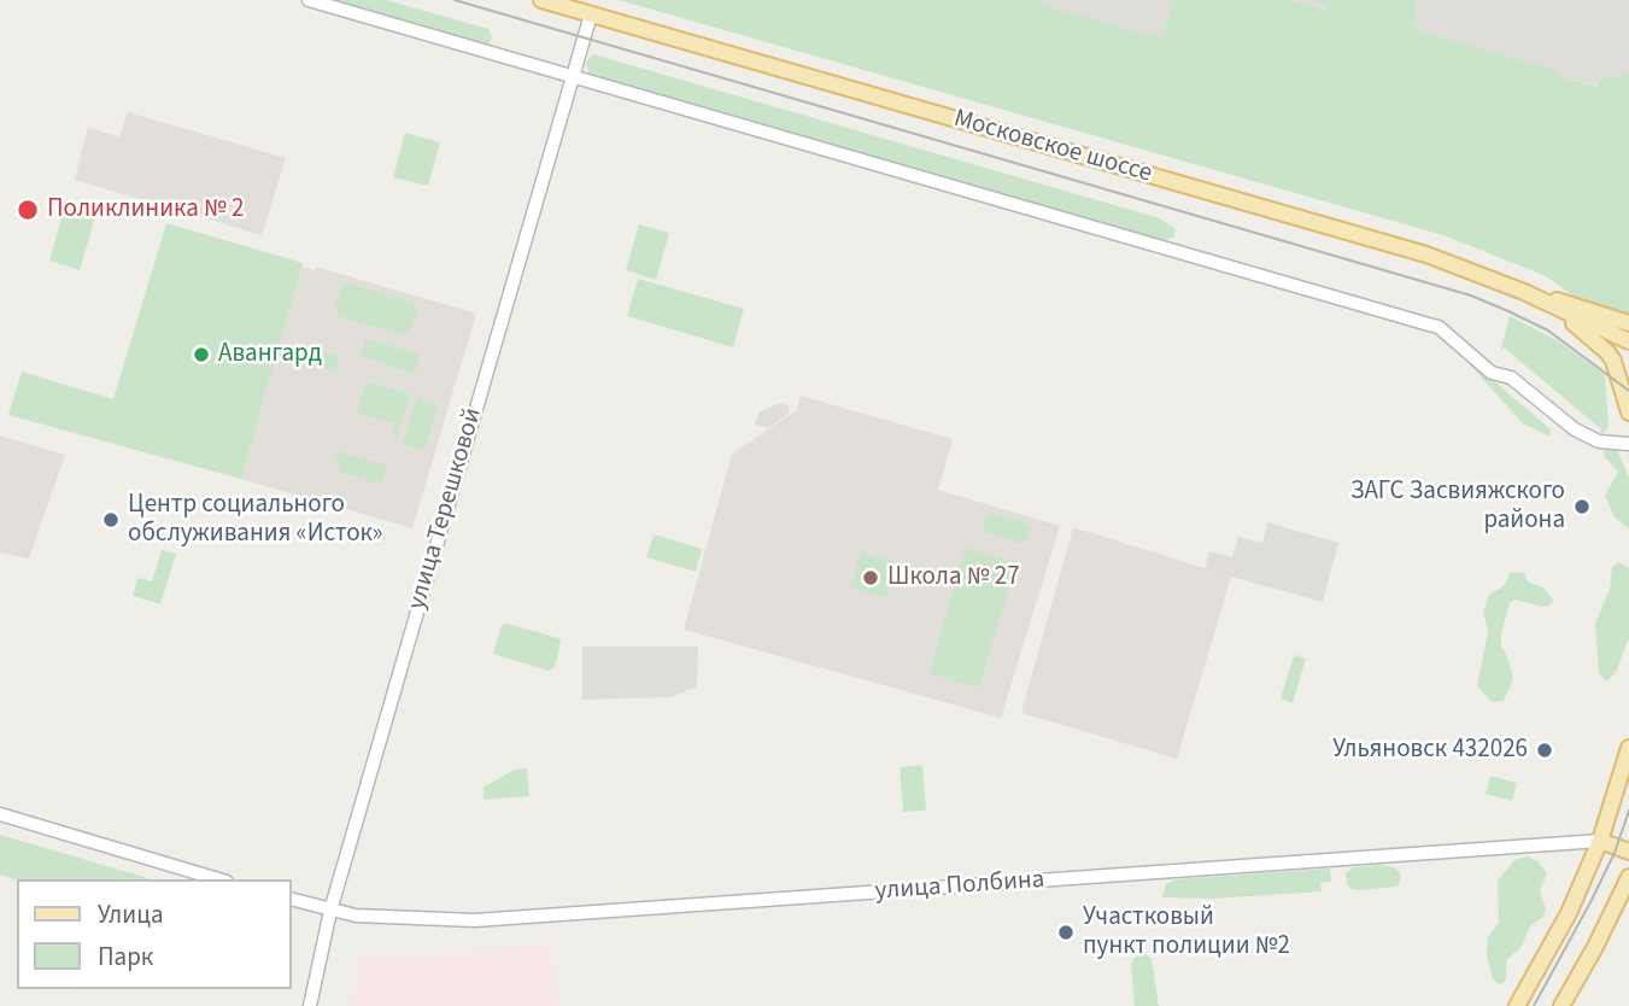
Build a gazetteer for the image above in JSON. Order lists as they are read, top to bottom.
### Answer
{
  "streets": {
    "main road": ["Московское шоссе", "улица Полбина"],
    "street": ["улица Терешковой"]
  },
  "crossings": [
    ["Московское шоссе", "улица Терешковой"],
    ["улица Терешковой", "улица Полбина"]
  ],
  "places": [
    "Поликлиника № 2",
    "Авангард",
    "ЗАГС Засвияжского района",
    "Центр социального обслуживания «Исток»",
    "Школа № 27",
    "Ульяновск 432026",
    "Участковый пункт полиции №2"
  ],
  "legend": ["Улица", "Парк"]
}
